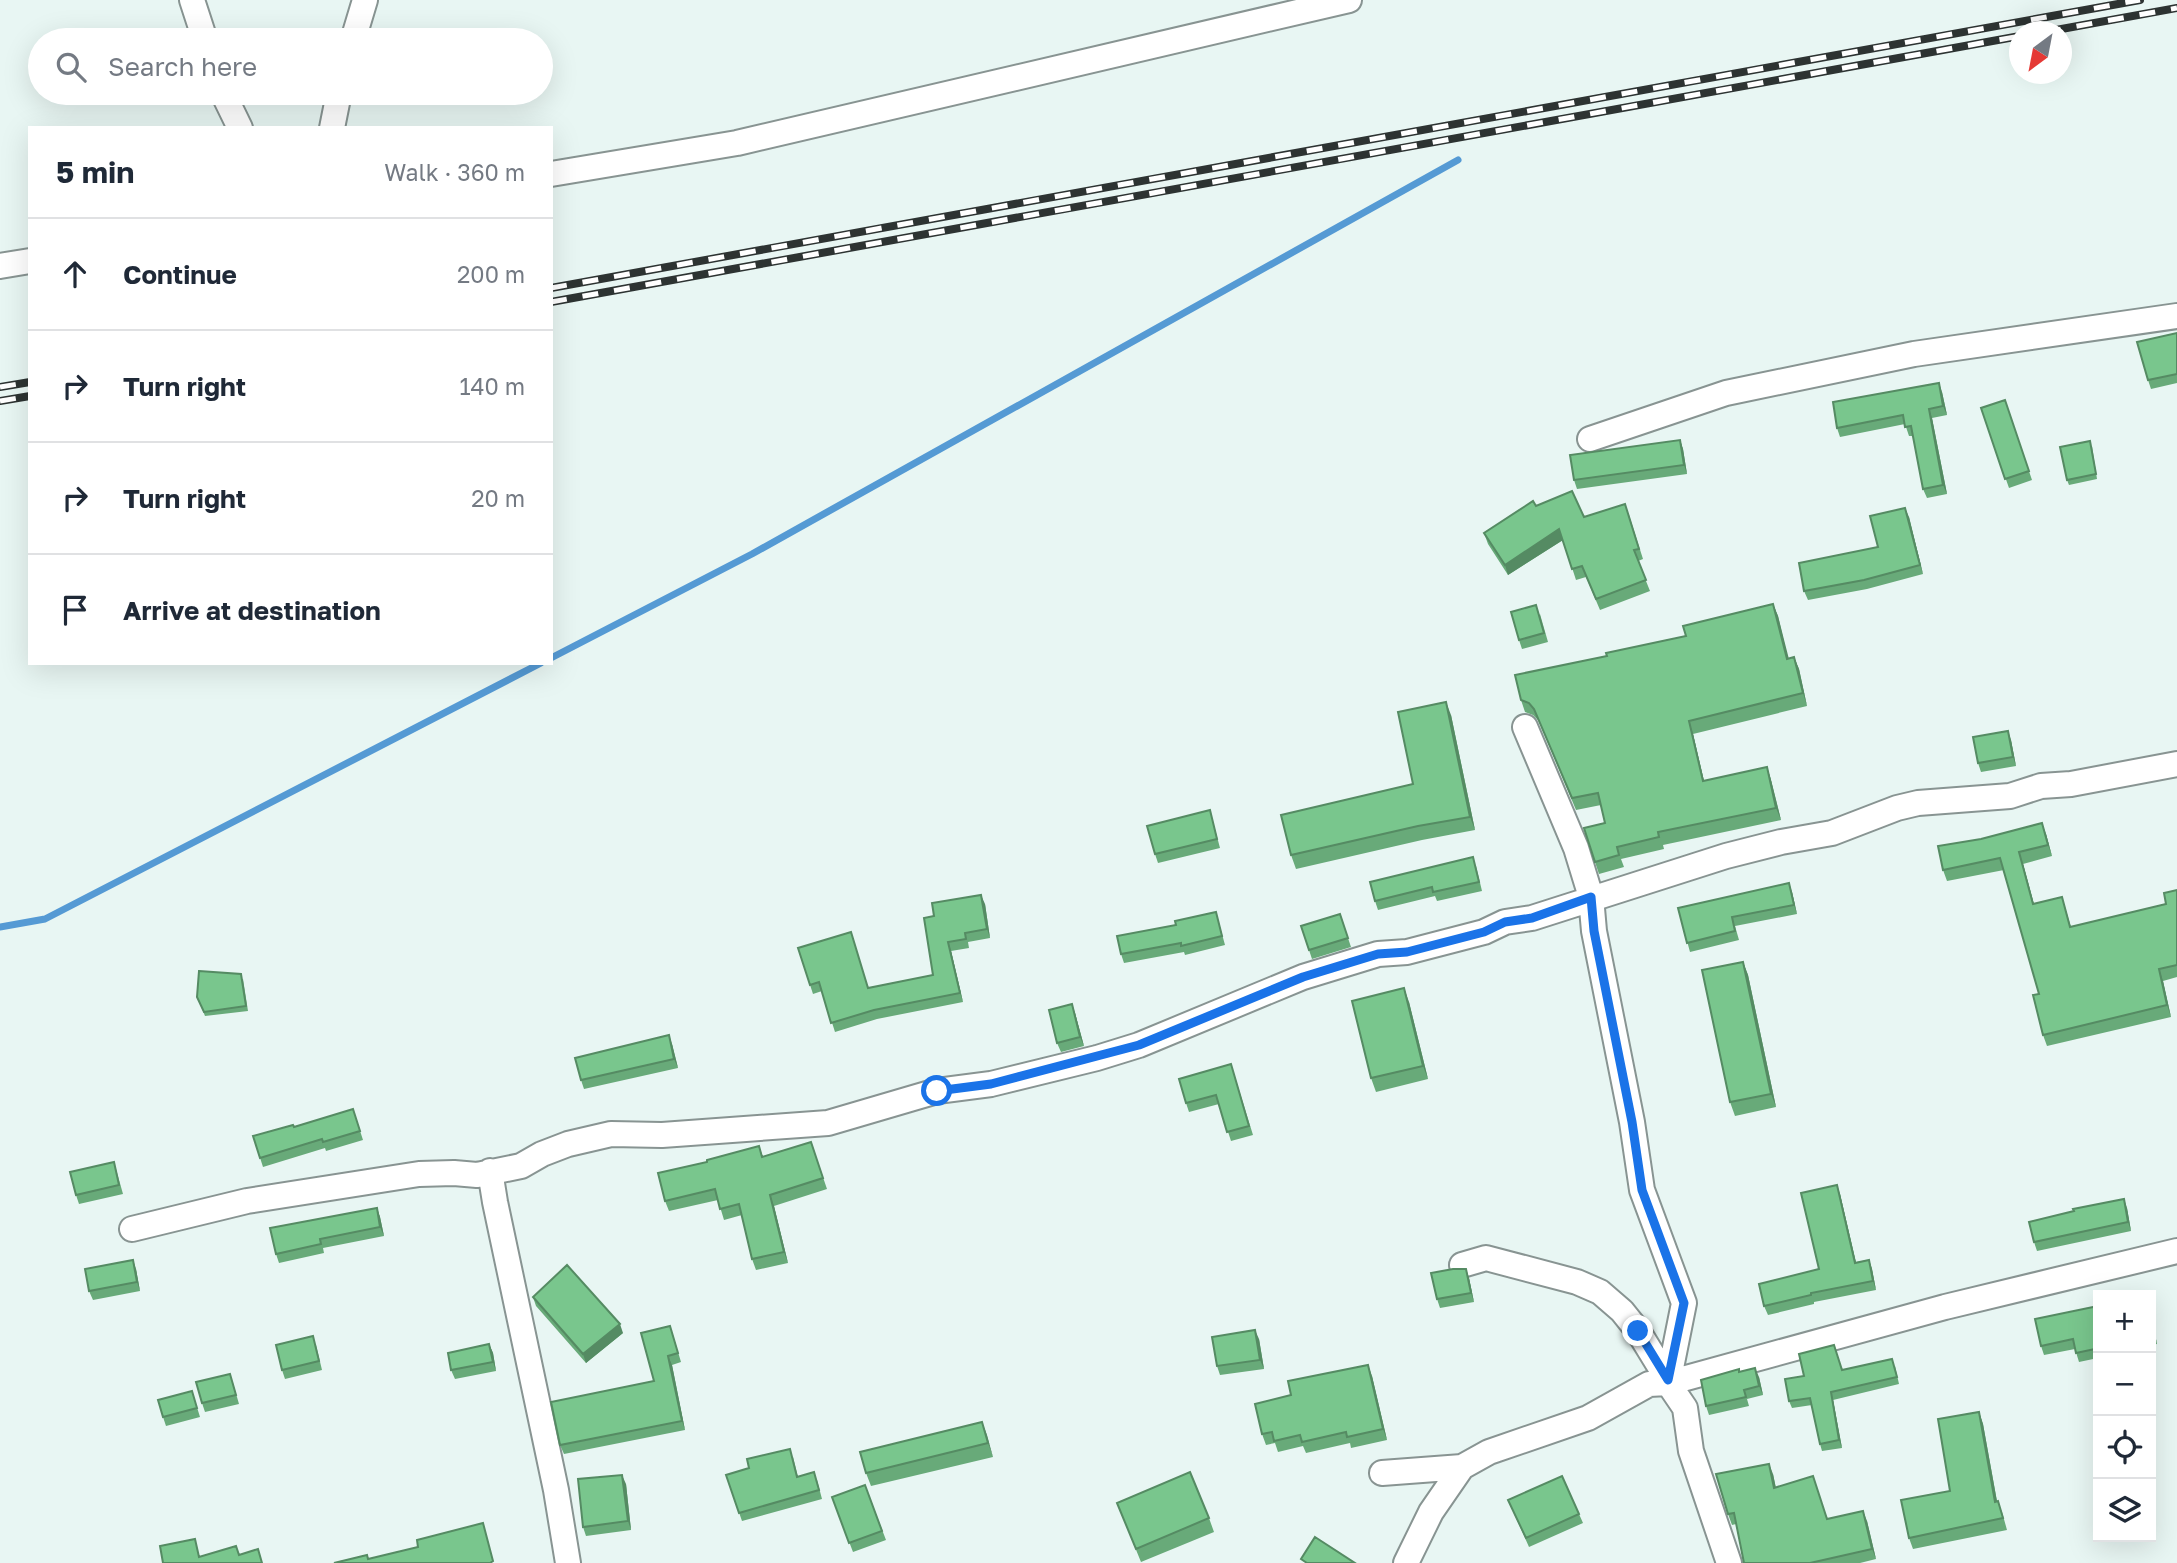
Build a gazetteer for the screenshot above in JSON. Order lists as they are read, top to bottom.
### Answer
{
  "north": "bottom left",
  "page": {
    "search": "Search here",
    "heading": ["5 min", "Walk · 360 m"],
    "list": [
      ["Continue", "200 m"],
      ["Turn right", "140 m"],
      ["Turn right", "20 m"],
      "Arrive at destination"
    ],
    "map_buttons": ["+", "−"]
  }
}
